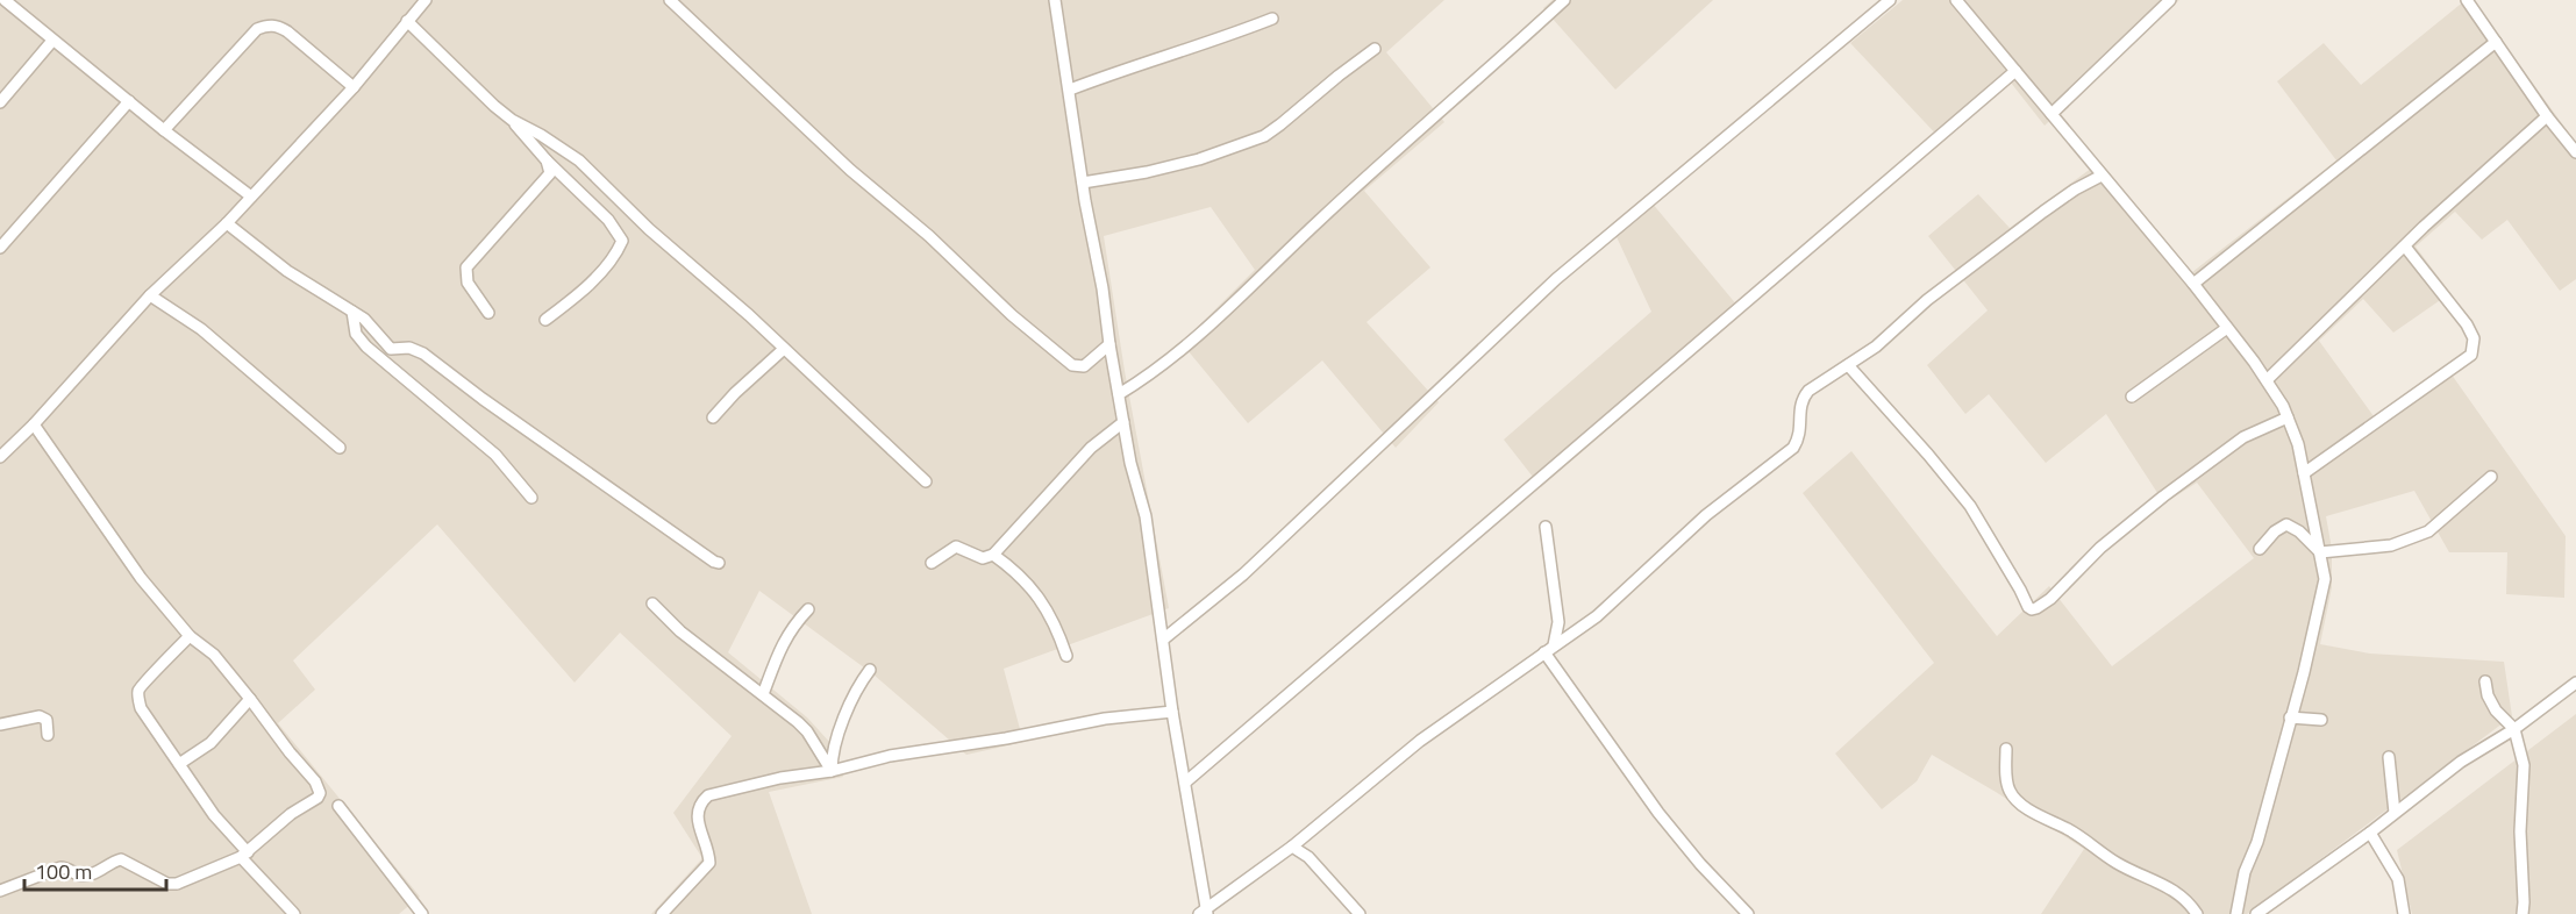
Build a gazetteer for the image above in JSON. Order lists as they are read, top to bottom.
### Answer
{
  "scale_bar": "100 m"
}
